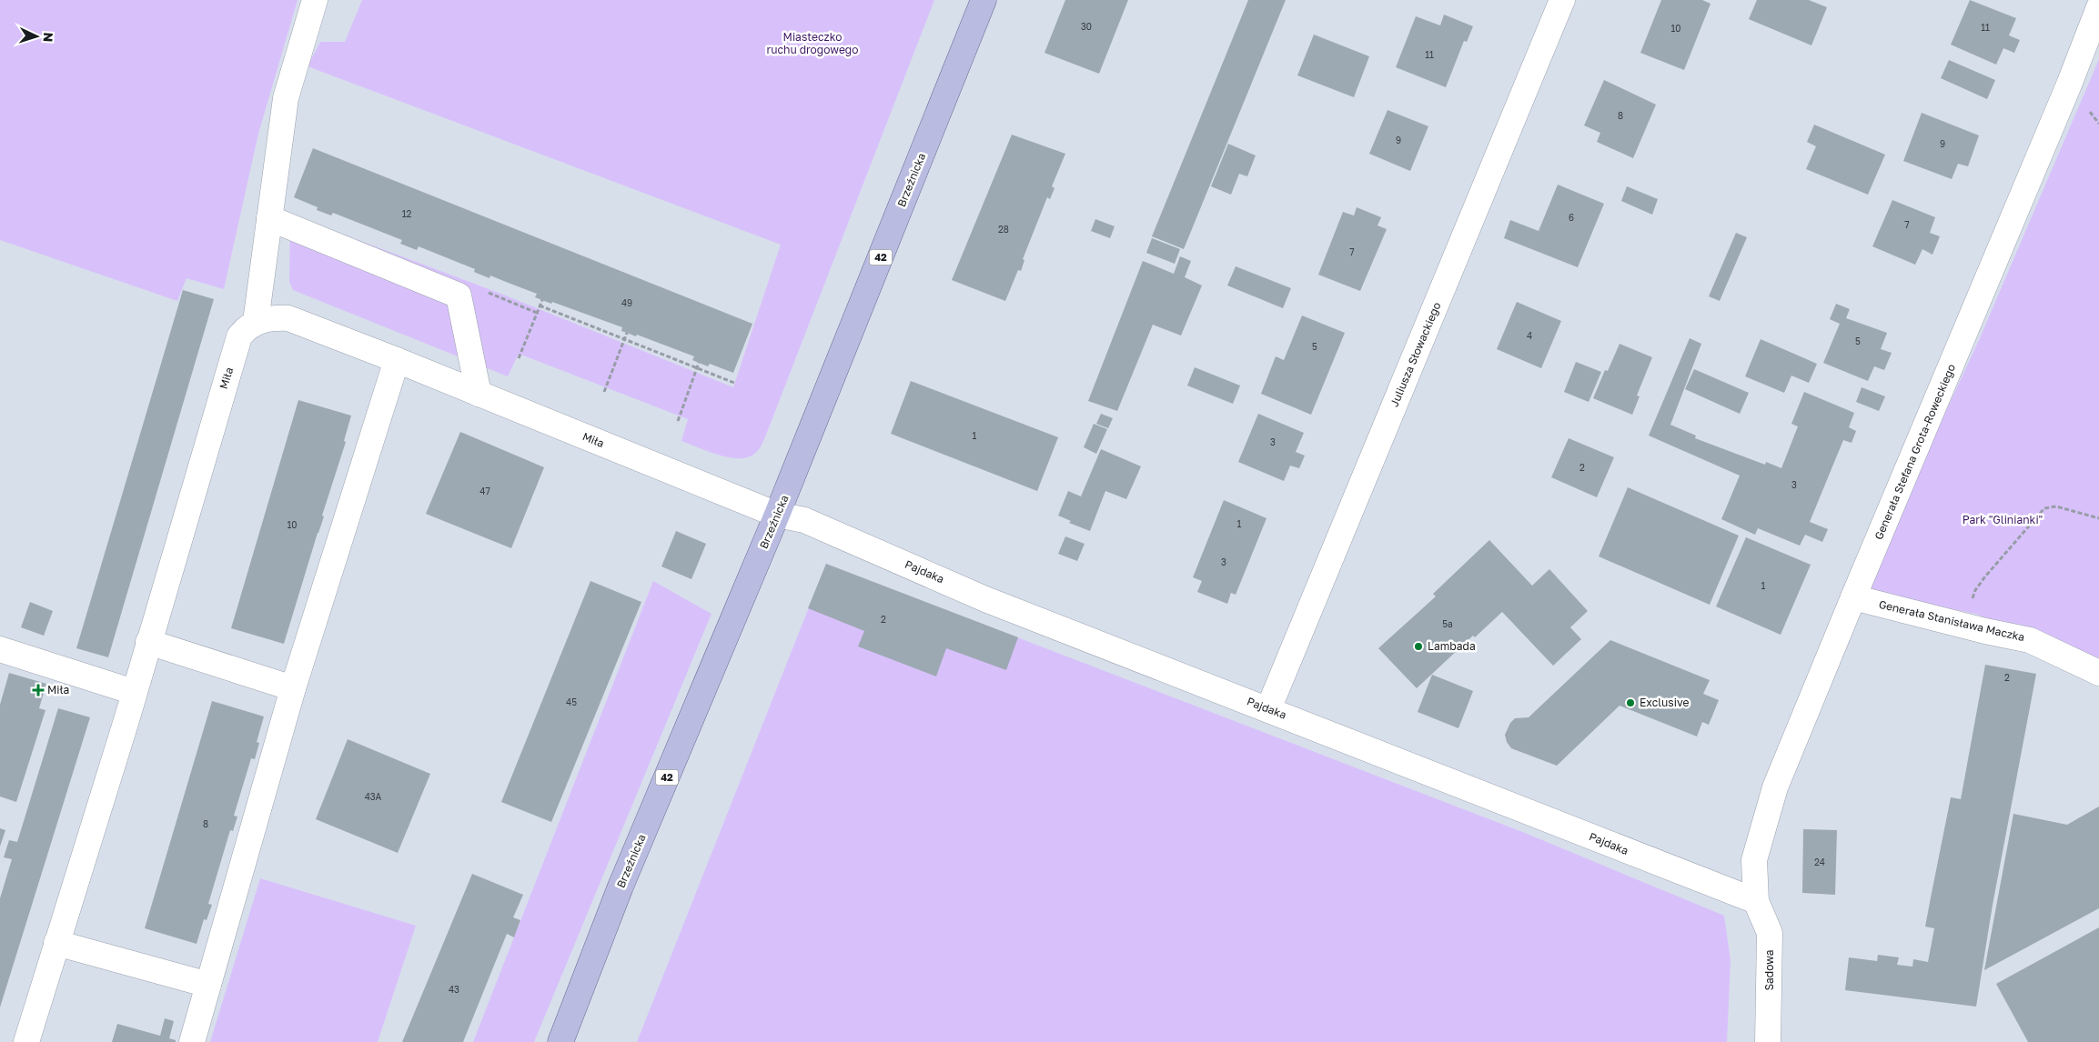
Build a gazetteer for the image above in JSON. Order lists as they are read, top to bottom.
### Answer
{
  "streets": {
    "main road": ["Brzeźnicka", "42"],
    "street": [
      "Juliusza Słowackiego",
      "Miła",
      "Generała Stefana Grota-Roweckiego",
      "Pajdaka",
      "Generała Stanisława Maczka",
      "Sadowa"
    ]
  },
  "crossings": [
    ["Brzeźnicka", "Miła"],
    ["Brzeźnicka", "Pajdaka"],
    ["Juliusza Słowackiego", "Pajdaka"],
    ["Miła", "Pajdaka"],
    ["Generała Stefana Grota-Roweckiego", "Pajdaka"],
    ["Generała Stefana Grota-Roweckiego", "Generała Stanisława Maczka"],
    ["Generała Stefana Grota-Roweckiego", "Sadowa"],
    ["Pajdaka", "Sadowa"]
  ],
  "parks": ["Miasteczko ruchu drogowego", "Park \"Glinianki\""],
  "places": {
    "other": ["Lambada", "Exclusive"],
    "health": ["Miła"]
  },
  "house_numbers": [
    "30",
    "11",
    "10",
    "11",
    "8",
    "9",
    "9",
    "12",
    "6",
    "7",
    "28",
    "7",
    "49",
    "4",
    "5",
    "5",
    "1",
    "3",
    "2",
    "3",
    "47",
    "1",
    "10",
    "3",
    "1",
    "2",
    "5a",
    "2",
    "45",
    "43A",
    "8",
    "24",
    "43"
  ],
  "north": "right"
}
